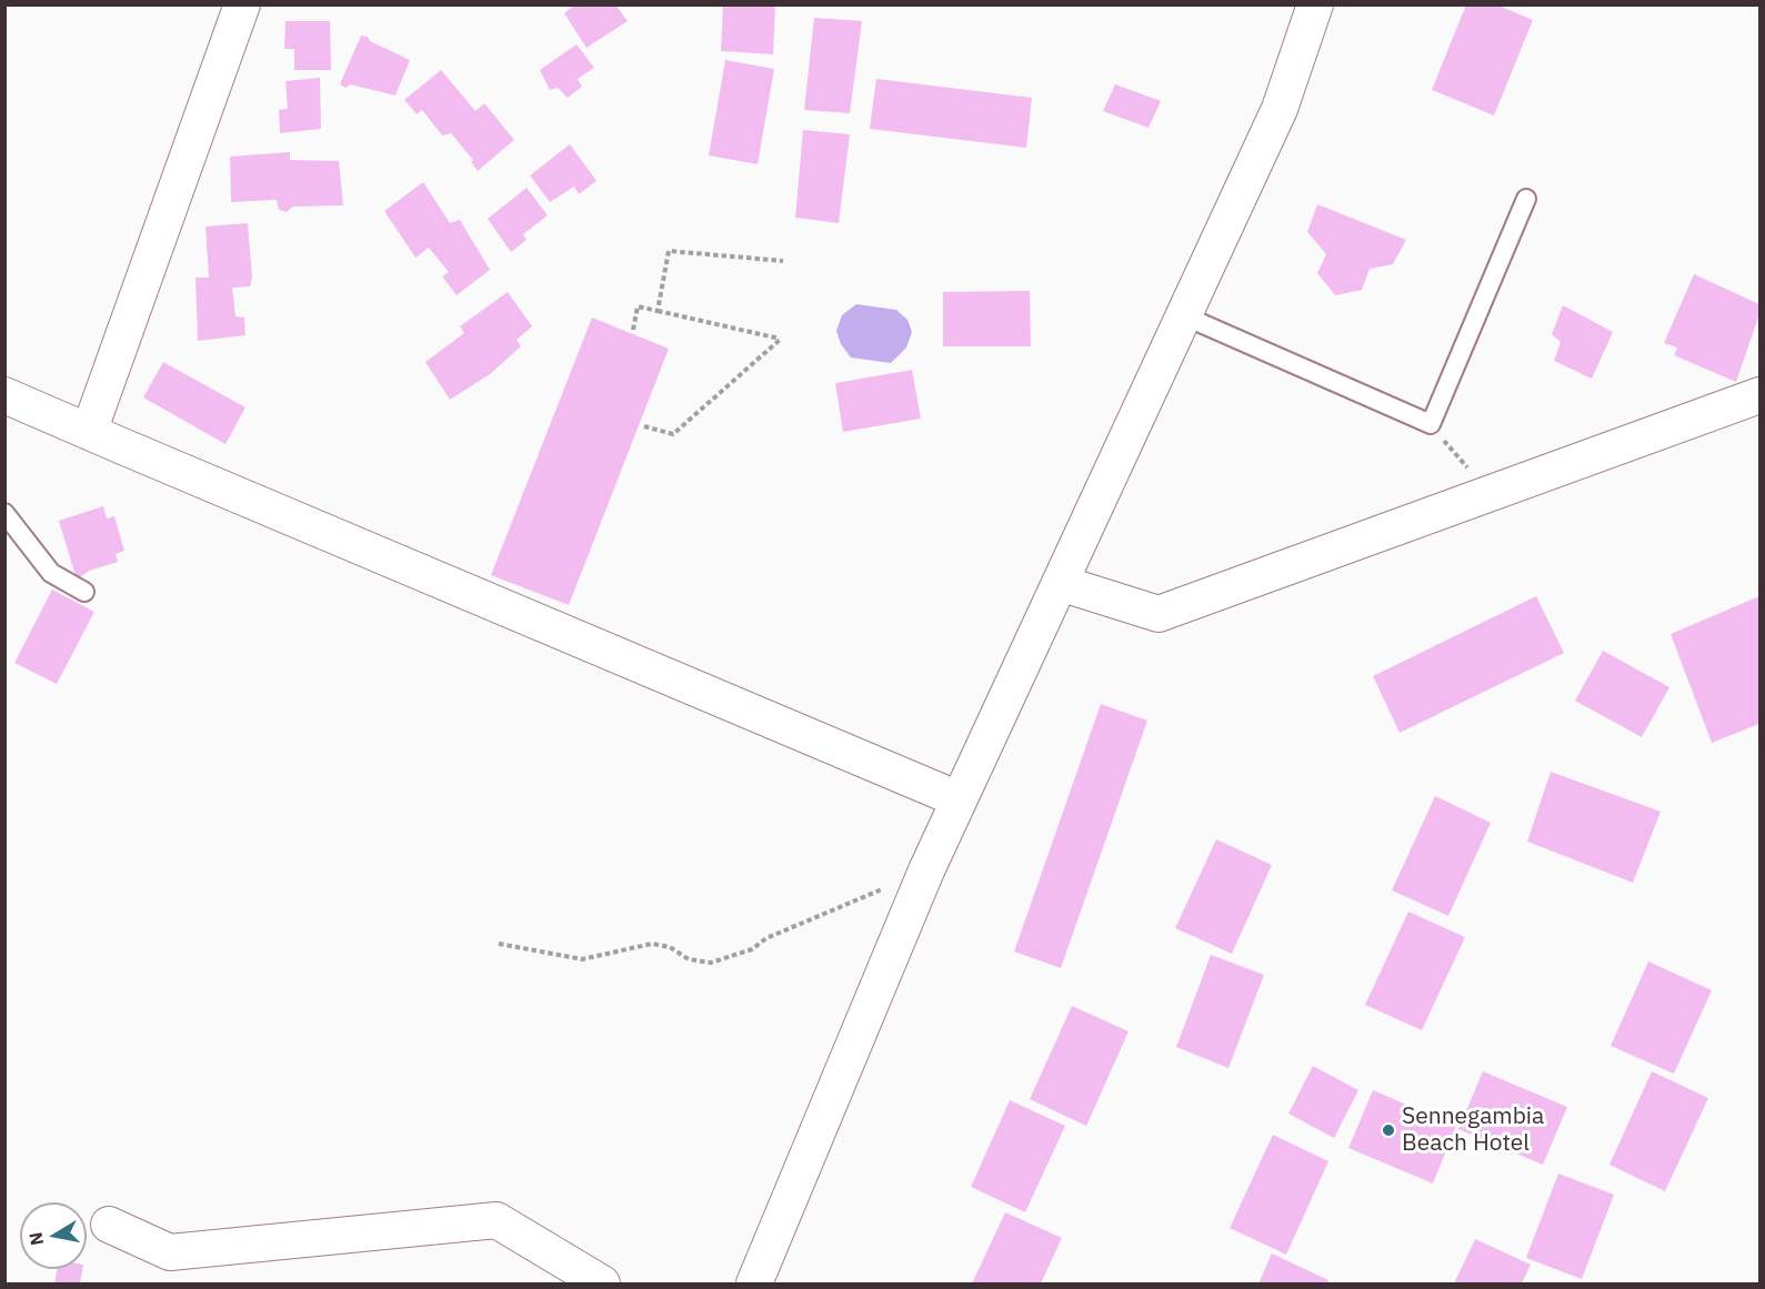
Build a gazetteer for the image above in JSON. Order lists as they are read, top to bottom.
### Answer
{
  "places": ["Sennegambia Beach Hotel"],
  "north": "left"
}
